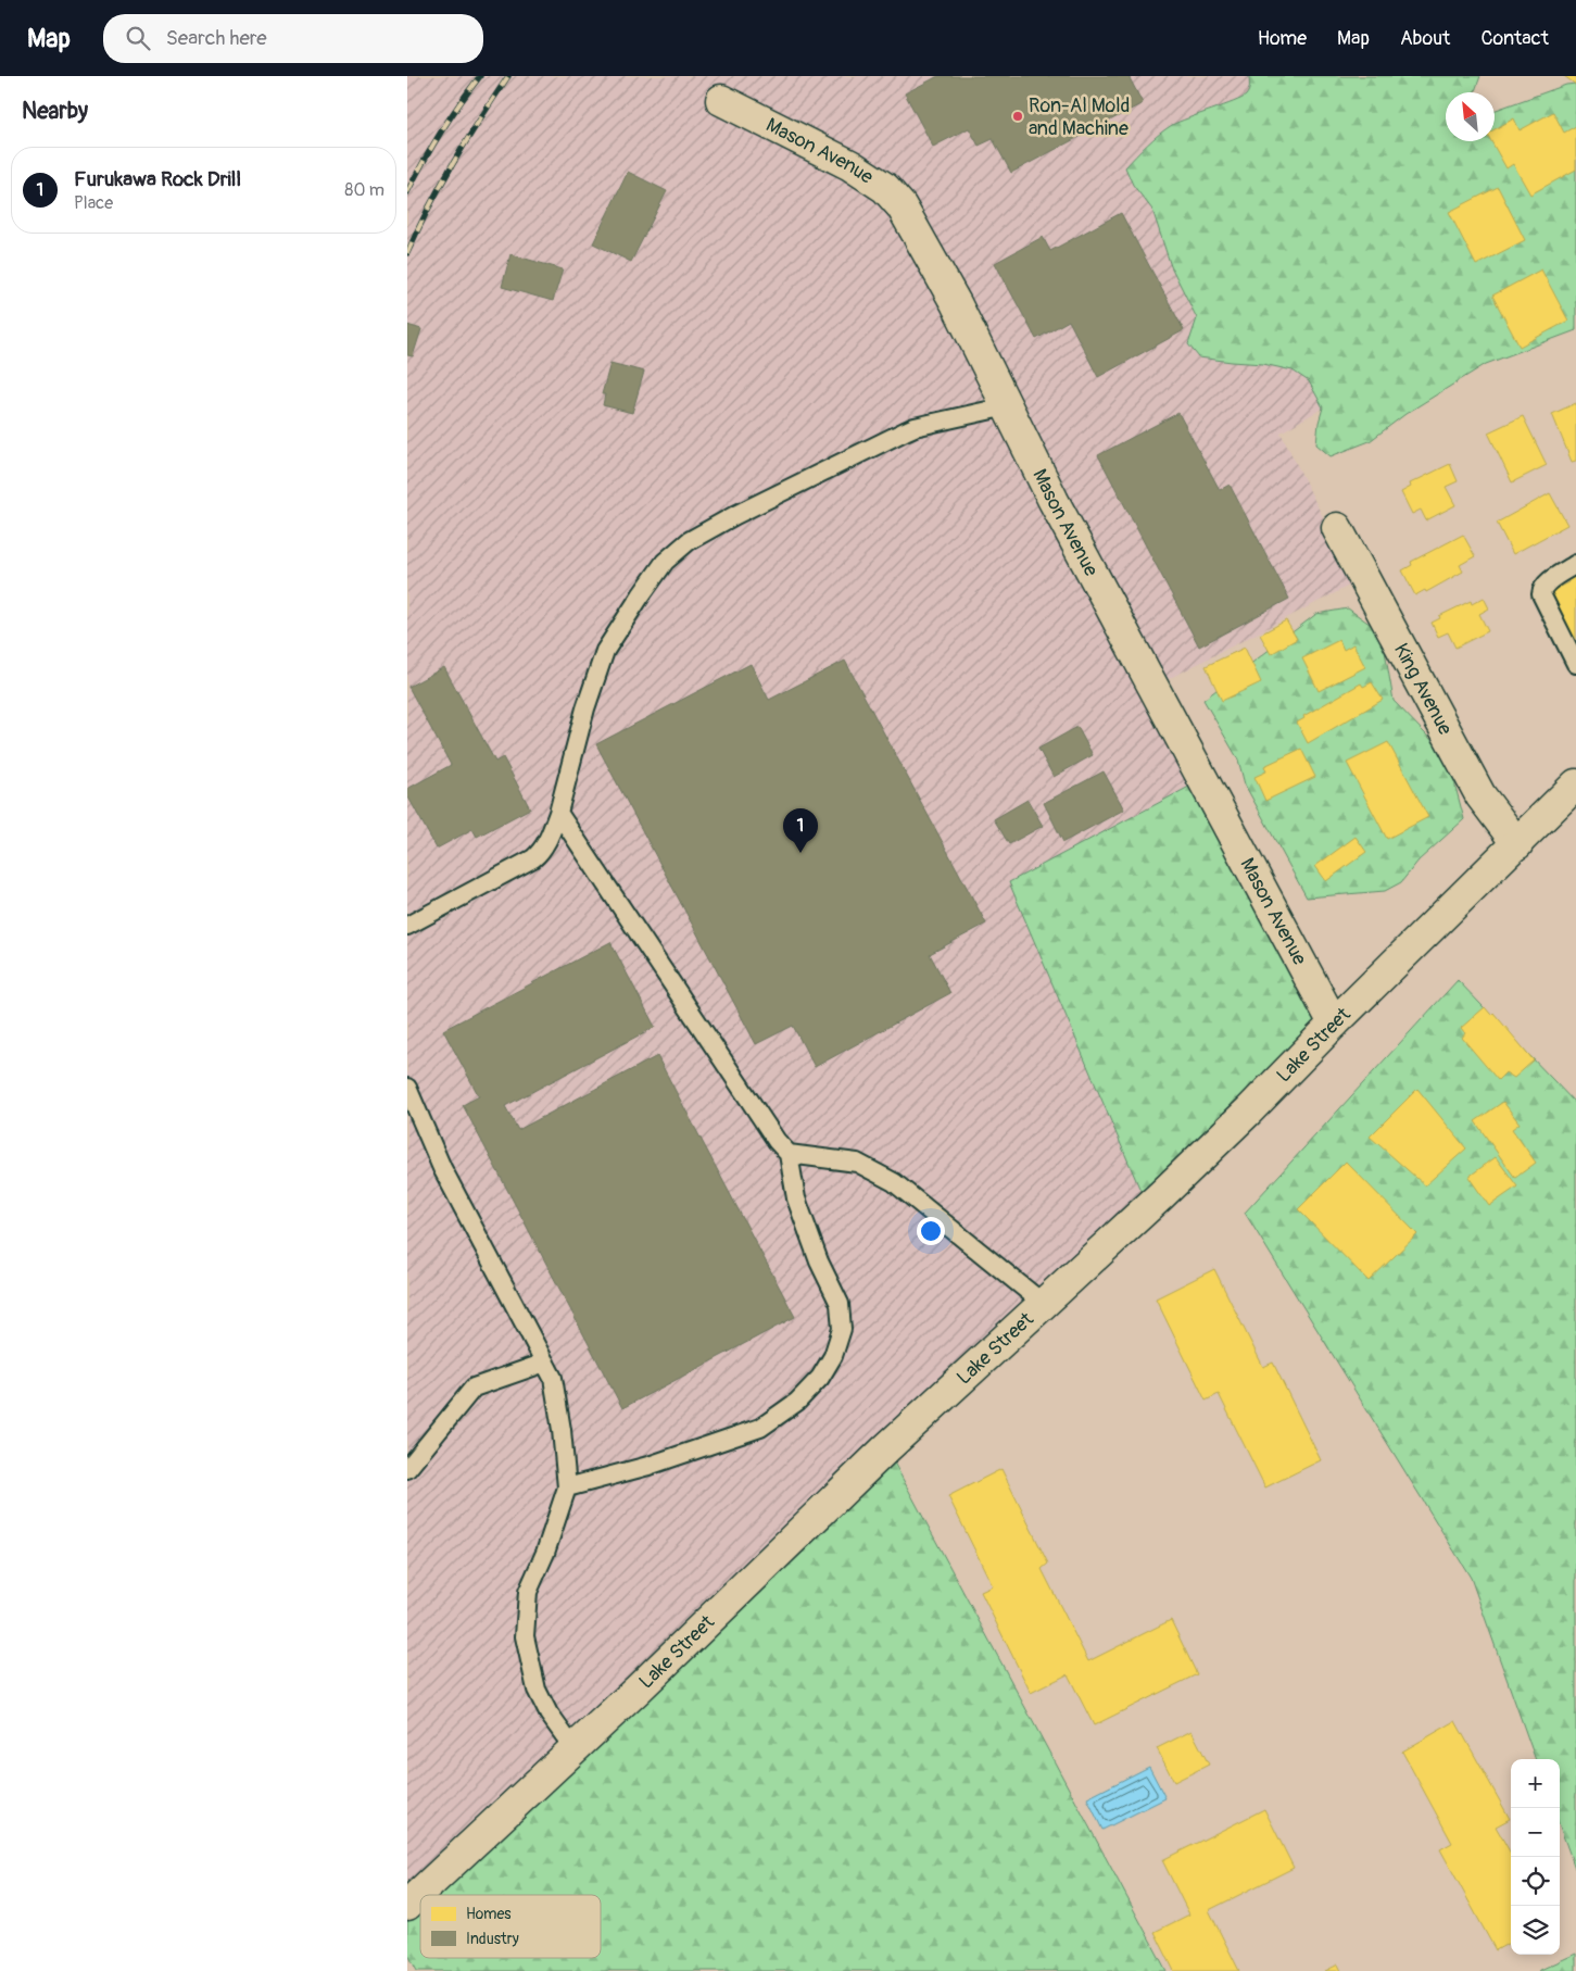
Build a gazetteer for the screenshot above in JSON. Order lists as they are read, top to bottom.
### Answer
{
  "streets": {
    "street": ["Mason Avenue", "King Avenue", "Lake Street"]
  },
  "crossings": [
    ["Mason Avenue", "Lake Street"],
    ["King Avenue", "Lake Street"]
  ],
  "places": ["Ron-Al Mold and Machine"],
  "legend": ["Homes", "Industry"],
  "north": "top left",
  "page": {
    "header": "Map",
    "search": "Search here",
    "nav": [
      "Home",
      "Map",
      "About",
      "Contact"
    ],
    "heading": "Nearby",
    "list": [
      {
        "mark": "1",
        "name": "Furukawa Rock Drill",
        "note": "Place",
        "value": "80 m"
      }
    ],
    "pins": "1",
    "map_buttons": ["+", "−"]
  }
}
